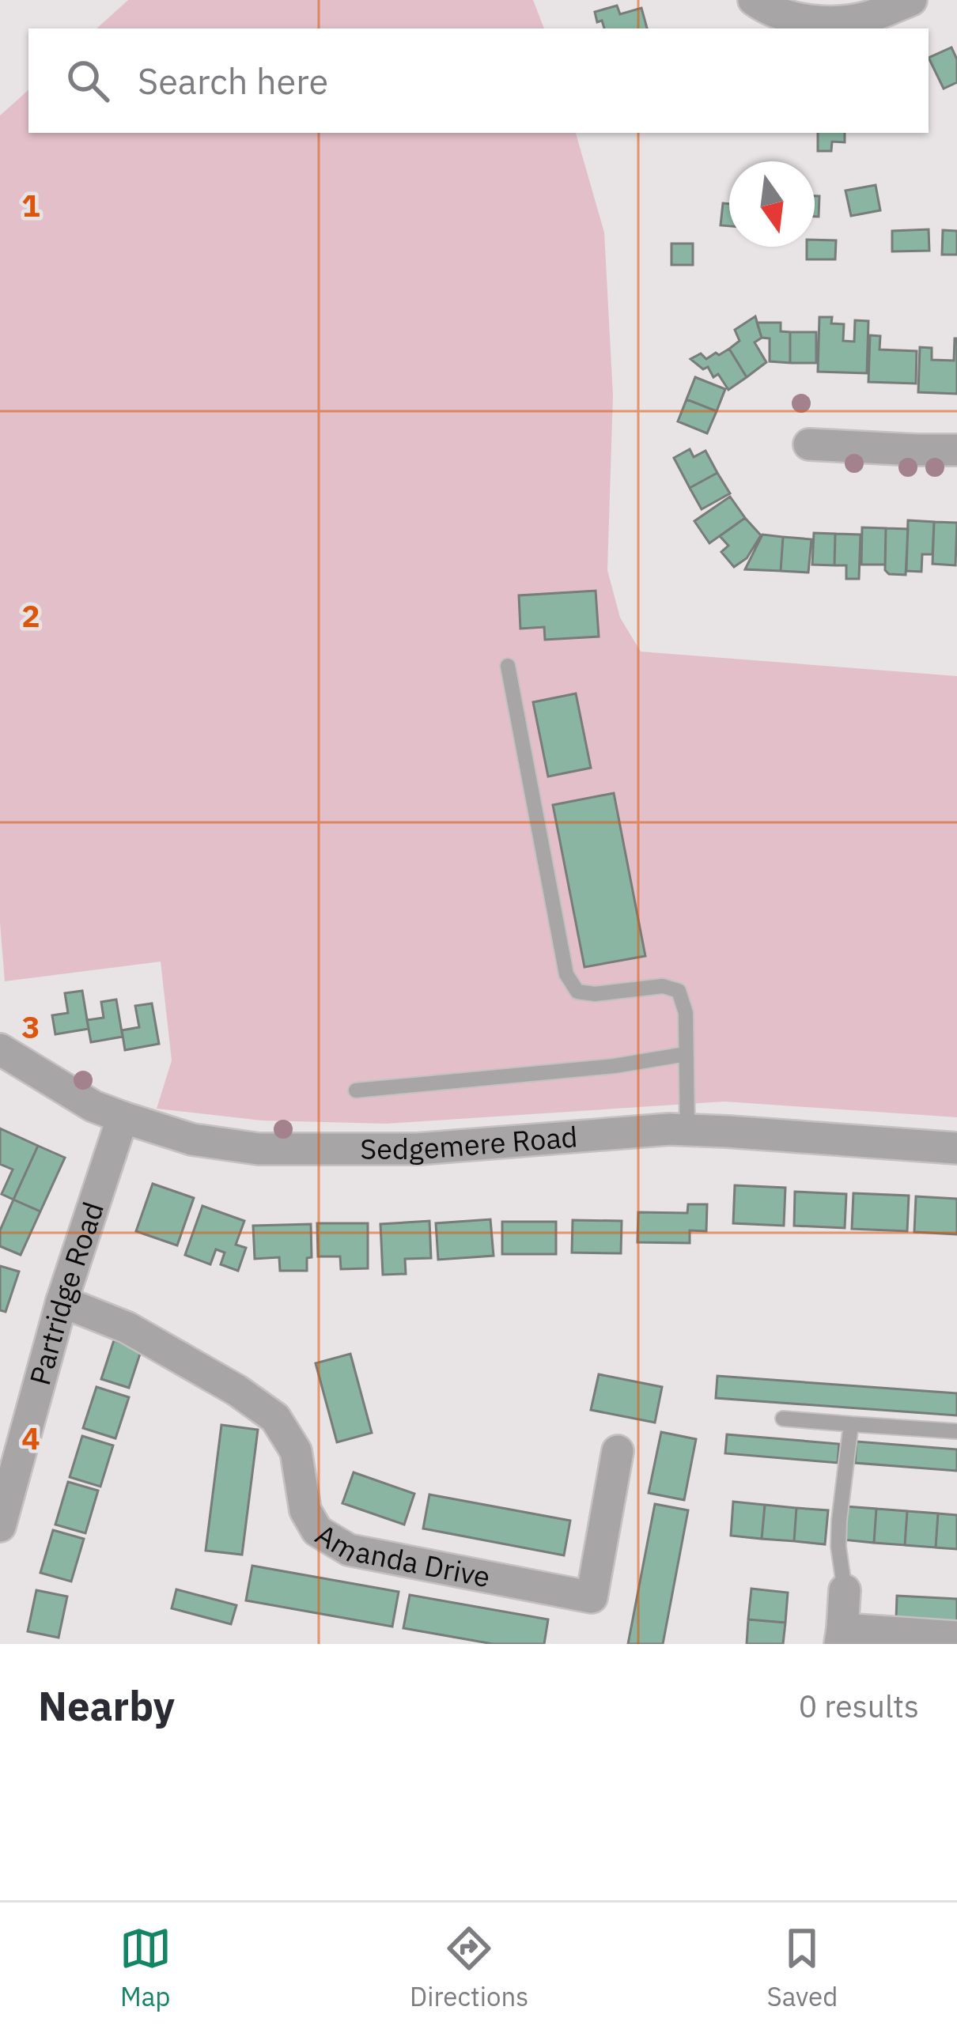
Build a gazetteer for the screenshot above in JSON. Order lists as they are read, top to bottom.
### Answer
{
  "streets": {
    "street": ["Sedgemere Road", "Partridge Road", "Amanda Drive"]
  },
  "crossings": [
    ["Sedgemere Road", "Partridge Road"],
    ["Partridge Road", "Amanda Drive"]
  ],
  "north": "bottom",
  "page": {
    "search": "Search here",
    "heading": ["Nearby", "0 results"],
    "nav": ["Map", "Directions", "Saved"]
  },
  "grid": {
    "rows": [
      "1",
      "2",
      "3",
      "4"
    ]
  }
}
